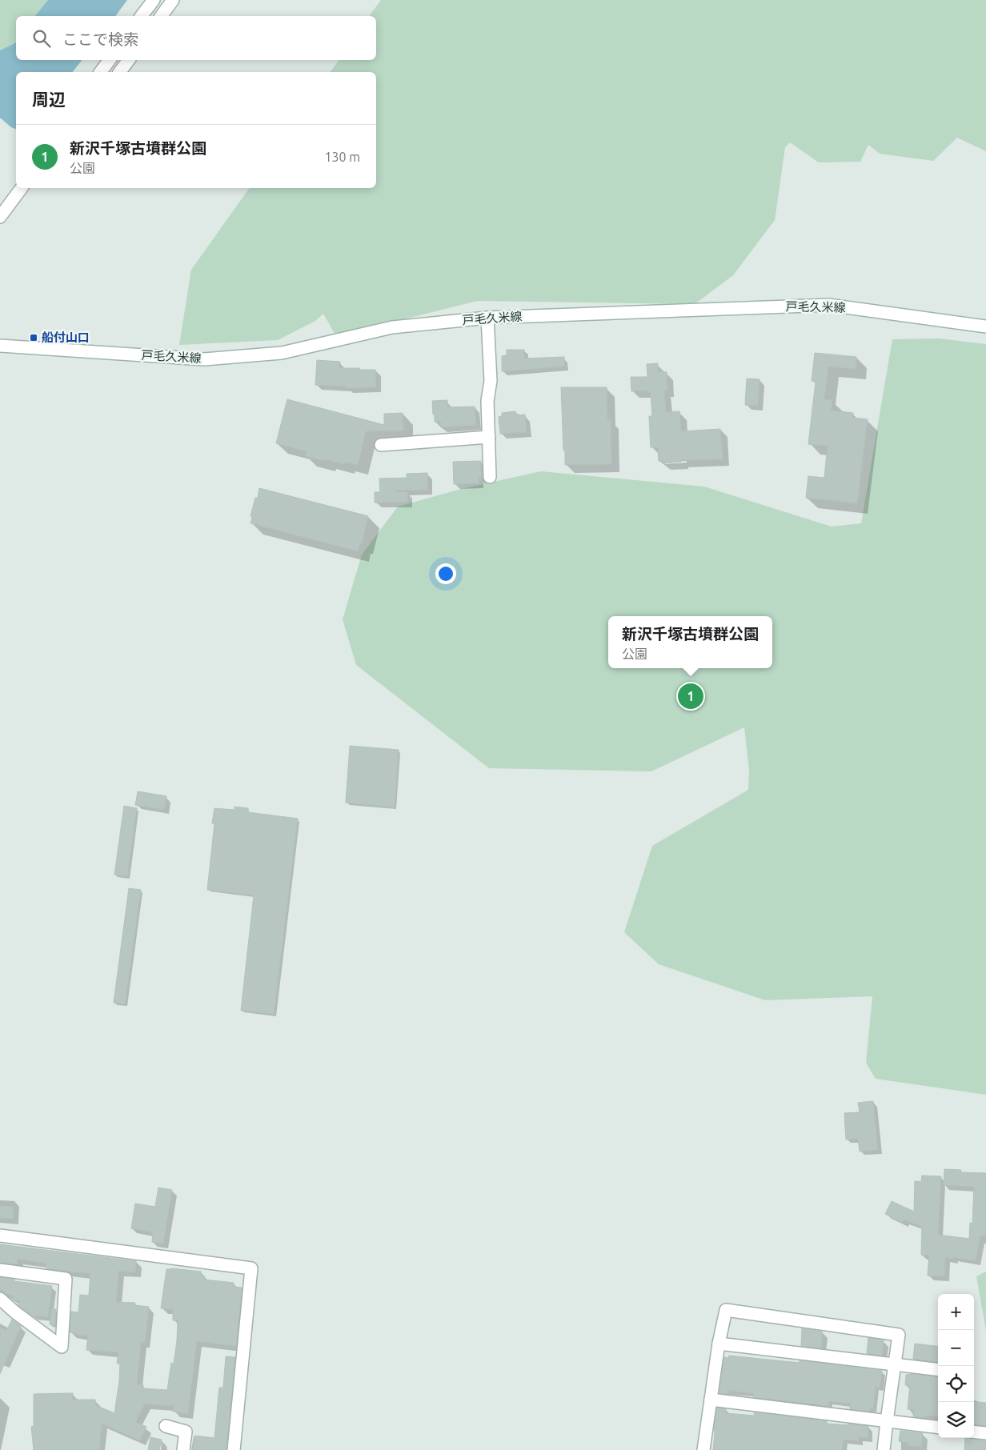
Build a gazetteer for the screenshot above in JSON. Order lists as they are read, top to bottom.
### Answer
{
  "streets": {
    "street": ["戸毛久米線"]
  },
  "places": {
    "transit": ["船付山口"]
  },
  "page": {
    "search": "ここで検索",
    "heading": "周辺",
    "list": [
      {
        "mark": "1",
        "name": "新沢千塚古墳群公園",
        "note": "公園",
        "value": "130 m"
      }
    ],
    "popup": ["新沢千塚古墳群公園", "公園"],
    "pins": "1",
    "map_buttons": ["+", "−"]
  }
}
